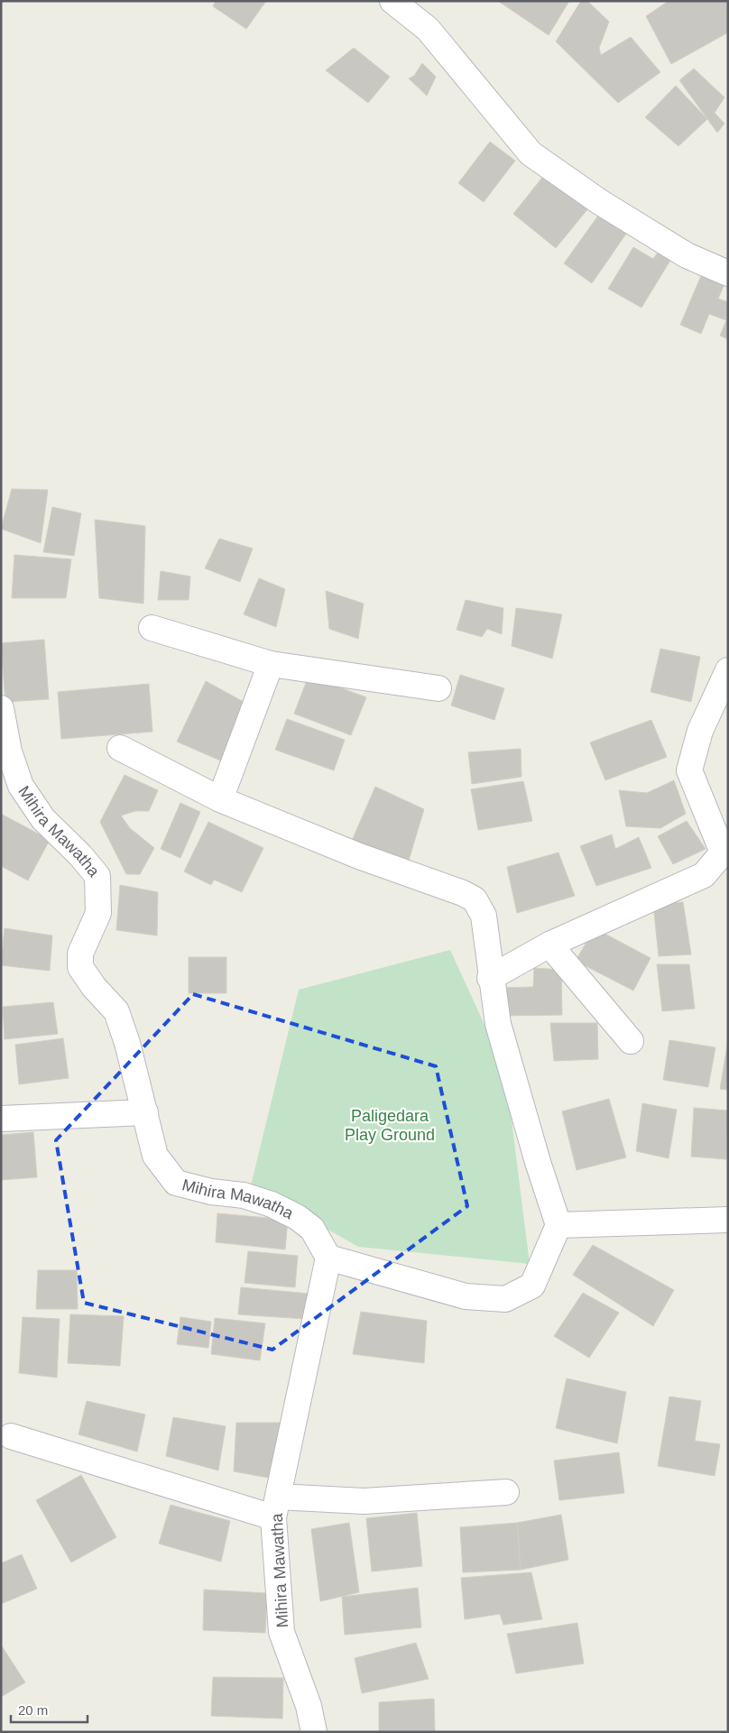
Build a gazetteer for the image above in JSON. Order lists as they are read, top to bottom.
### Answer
{
  "streets": {
    "street": ["Mihira Mawatha"]
  },
  "parks": ["Paligedara Play Ground"],
  "scale_bar": "20 m"
}
